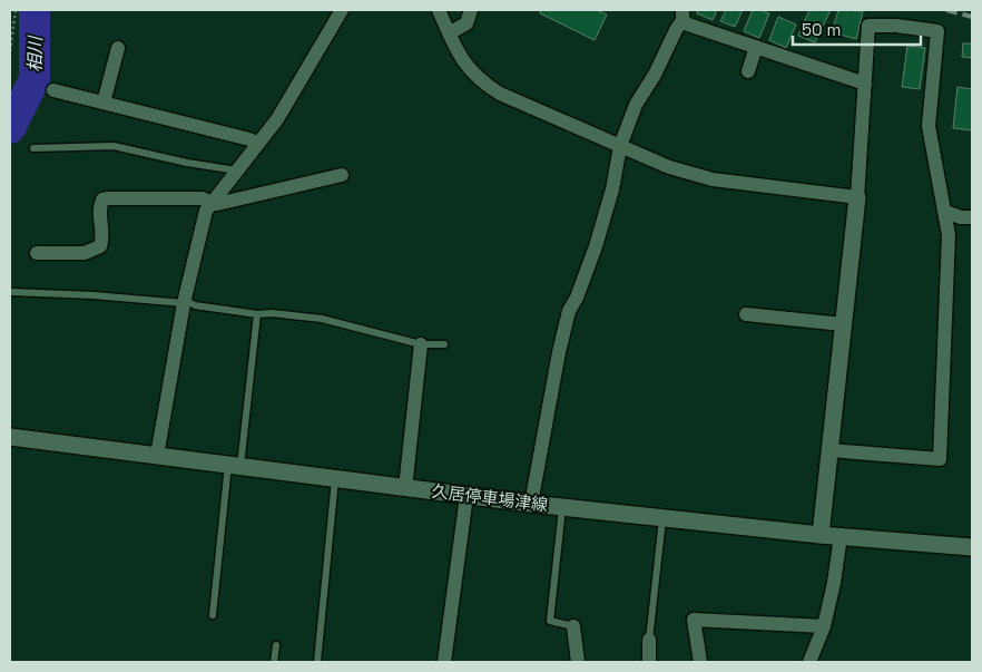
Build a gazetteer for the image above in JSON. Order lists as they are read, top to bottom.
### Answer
{
  "streets": {
    "main road": ["久居停車場津線"]
  },
  "water": ["相川"],
  "scale_bar": "50 m"
}
